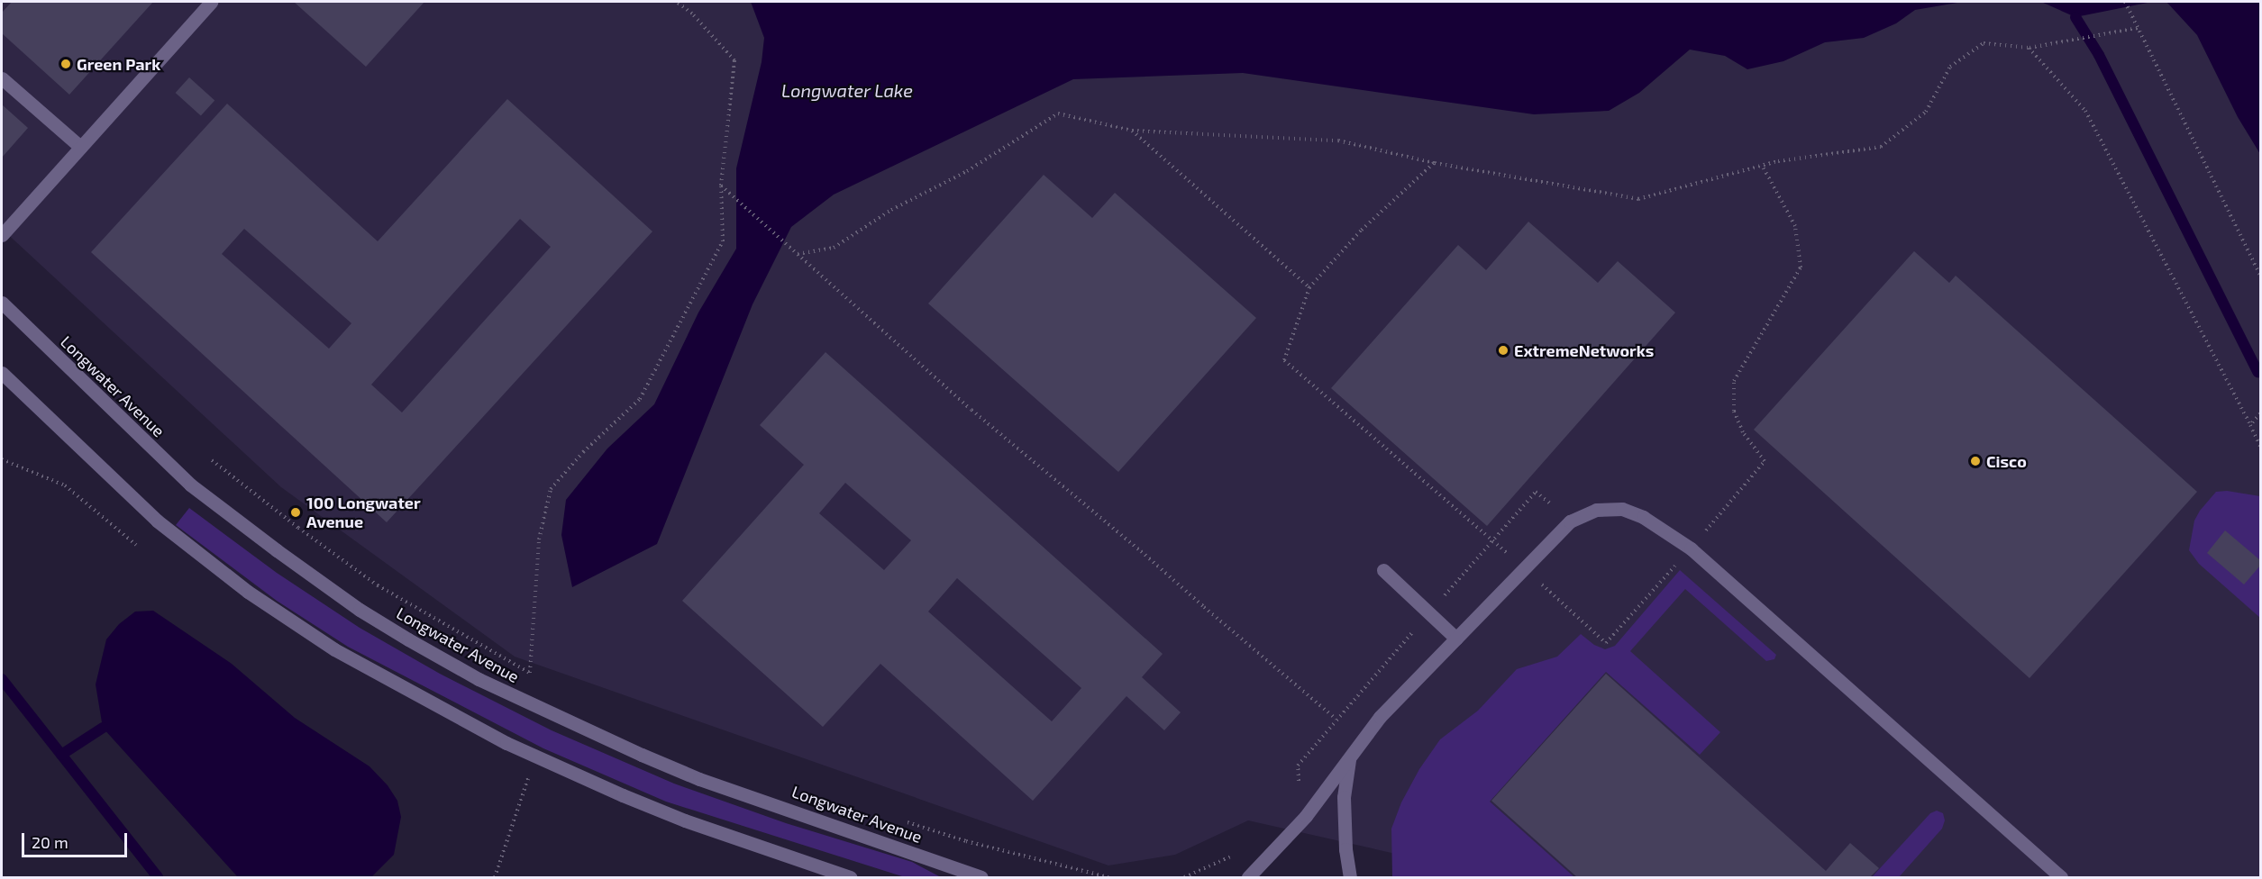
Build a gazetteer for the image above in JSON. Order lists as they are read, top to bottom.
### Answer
{
  "streets": {
    "street": ["Longwater Avenue"]
  },
  "water": ["Longwater Lake"],
  "places": [
    "Green Park",
    "ExtremeNetworks",
    "Cisco",
    "100 Longwater Avenue"
  ],
  "scale_bar": "20 m"
}
